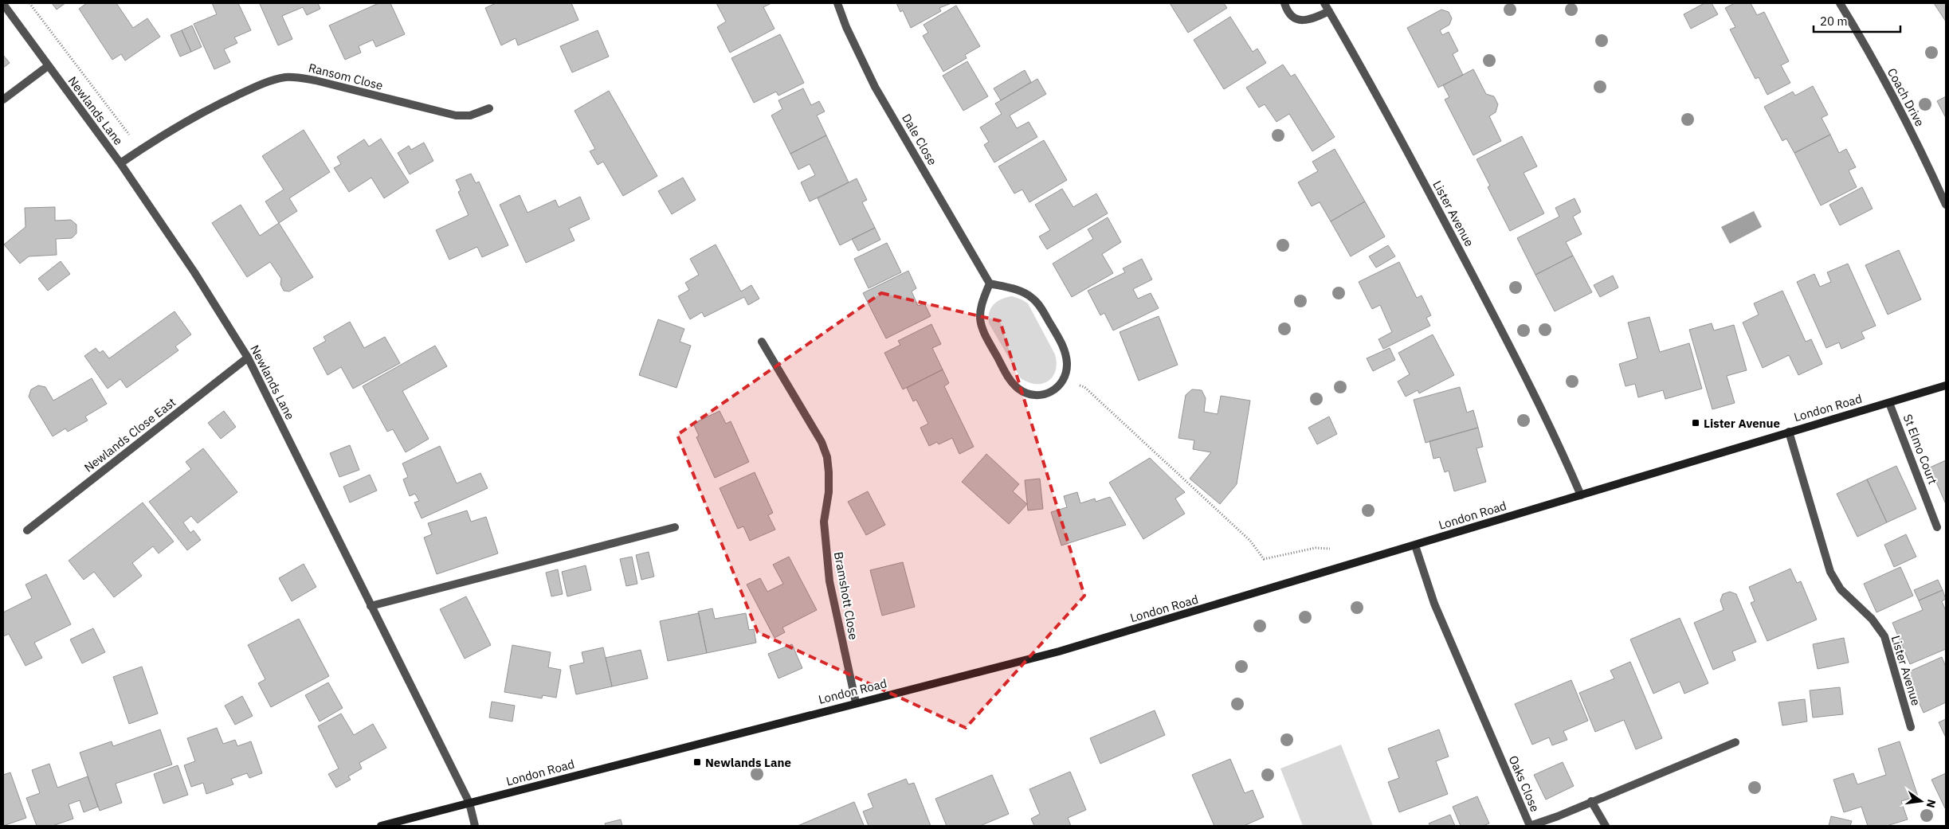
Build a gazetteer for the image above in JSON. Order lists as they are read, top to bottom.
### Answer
{
  "streets": {
    "main road": ["London Road"],
    "street": [
      "Ransom Close",
      "Coach Drive",
      "Newlands Lane",
      "Dale Close",
      "Lister Avenue",
      "Newlands Close East",
      "St Elmo Court",
      "Bramshott Close",
      "Oaks Close"
    ]
  },
  "crossings": [
    ["Ransom Close", "Newlands Lane"],
    ["Newlands Lane", "London Road"],
    ["Newlands Lane", "Newlands Close East"],
    ["Lister Avenue", "London Road"],
    ["London Road", "St Elmo Court"],
    ["London Road", "Bramshott Close"],
    ["London Road", "Oaks Close"]
  ],
  "places": {
    "transit": ["Lister Avenue", "Newlands Lane"]
  },
  "scale_bar": "20 m",
  "north": "right"
}
